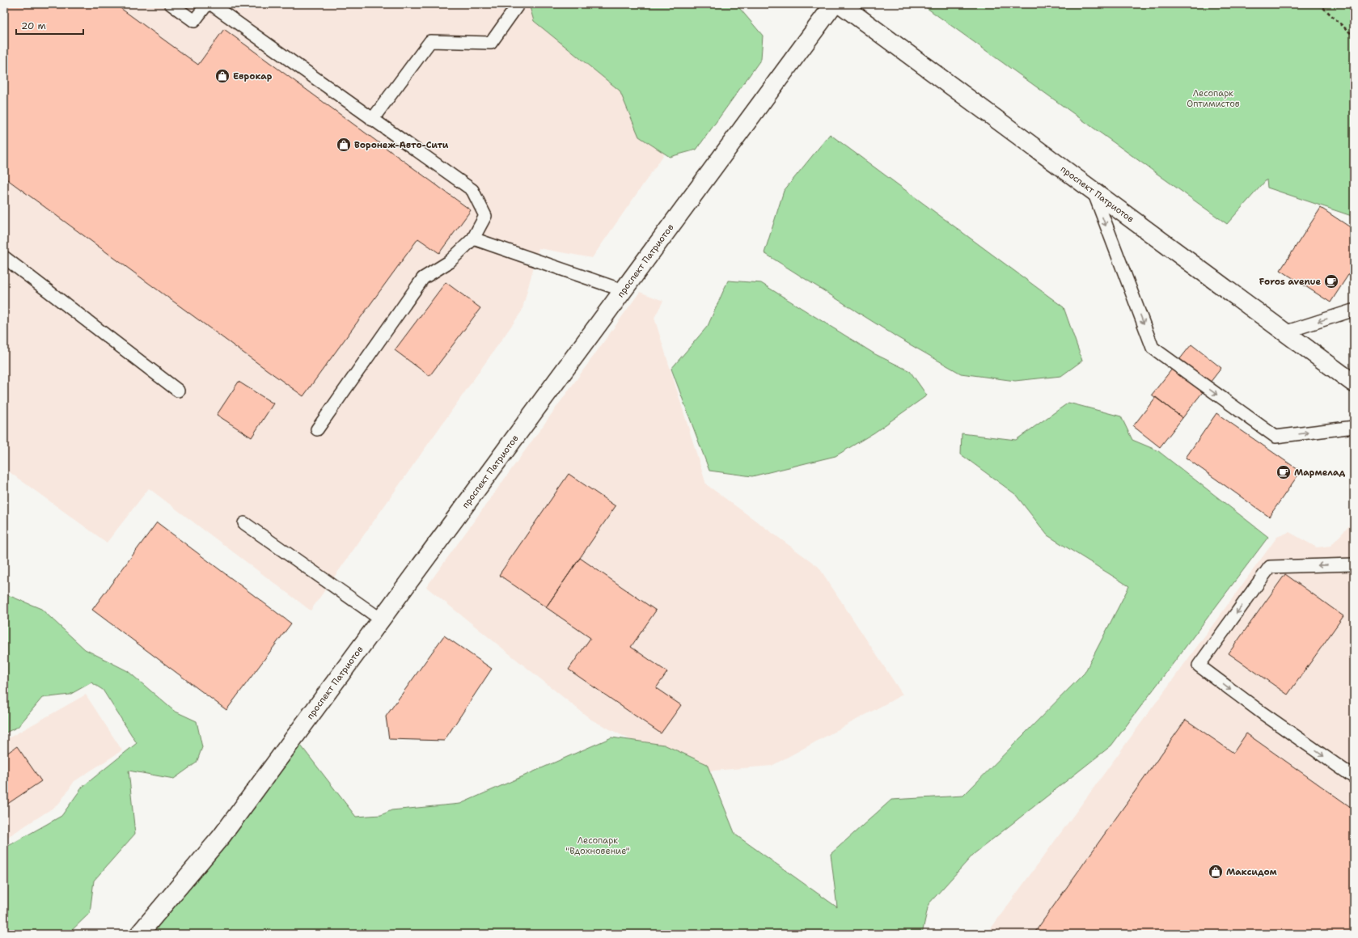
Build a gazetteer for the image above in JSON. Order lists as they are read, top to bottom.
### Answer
{
  "streets": {
    "main road": ["проспект Патриотов"]
  },
  "parks": ["Лесопарк Оптимистов", "Лесопарк \"Вдохновение\""],
  "places": {
    "shop": ["Еврокар", "Воронеж-Авто-Сити", "Максидом"],
    "cafe": ["Foros avenue", "Мармелад"]
  },
  "scale_bar": "20 m"
}
